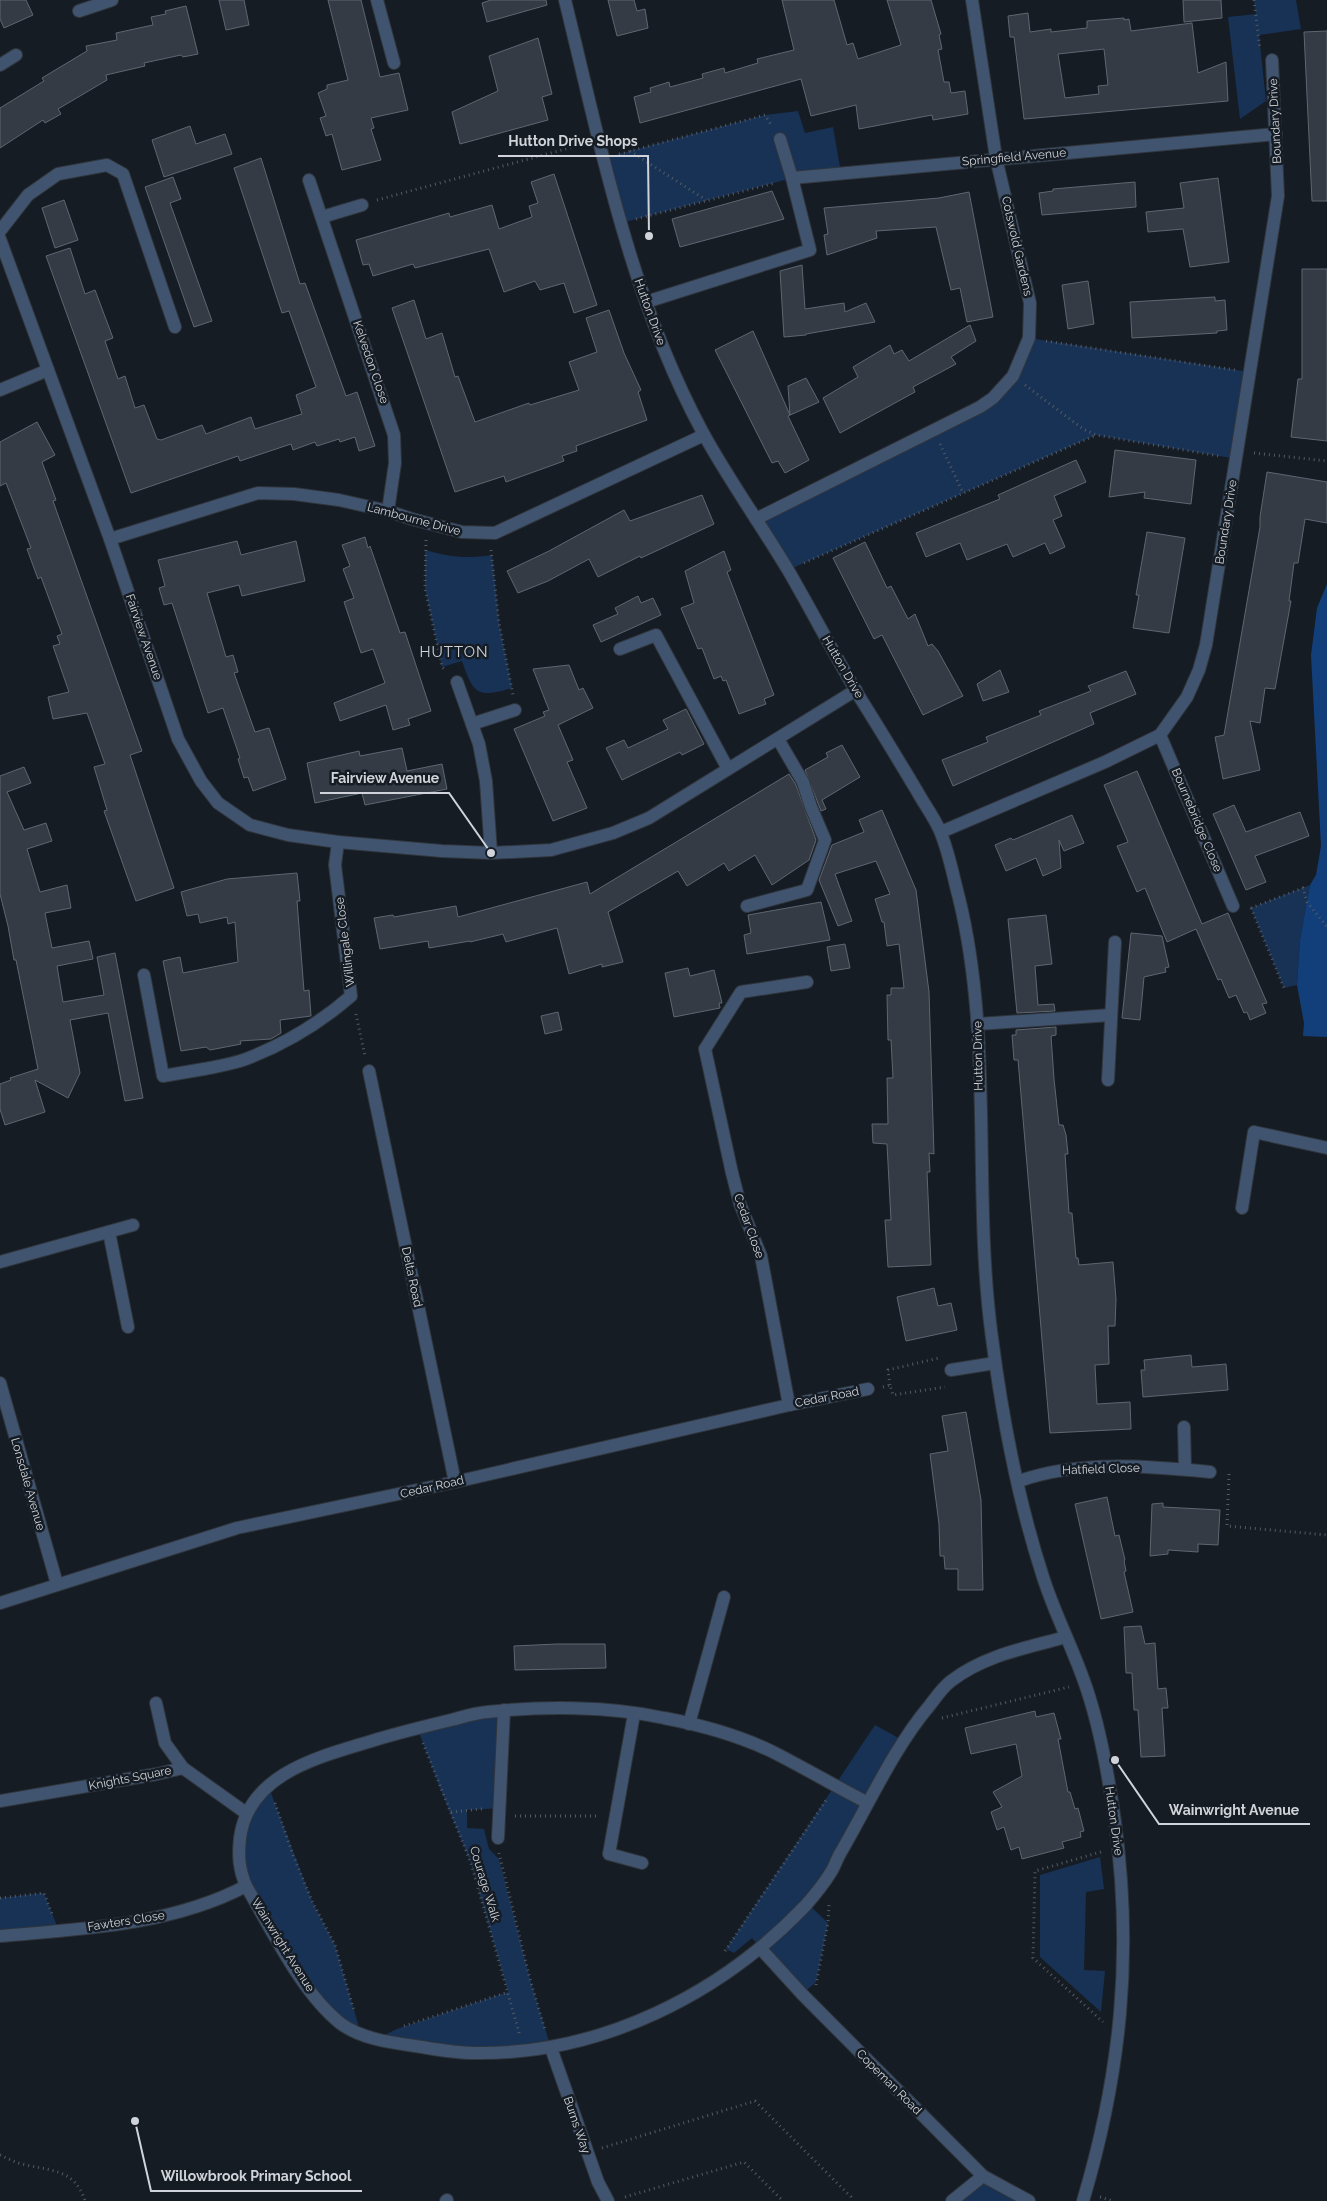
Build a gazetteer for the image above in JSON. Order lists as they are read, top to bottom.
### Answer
{
  "streets": {
    "street": [
      "Boundary Drive",
      "Springfield Avenue",
      "Cotswold Gardens",
      "Hutton Drive",
      "Kelvedon Close",
      "Lambourne Drive",
      "Fairview Avenue",
      "Bournebridge Close",
      "Willingale Close",
      "Cedar Close",
      "Delta Road",
      "Cedar Road",
      "Hatfield Close",
      "Lonsdale Avenue",
      "Knights Square",
      "Fawters Close",
      "Wainwright Avenue",
      "Copeman Road",
      "Burns Way"
    ],
    "path": ["Courage Walk"]
  },
  "crossings": [
    ["Boundary Drive", "Springfield Avenue"],
    ["Boundary Drive", "Hutton Drive"],
    ["Boundary Drive", "Bournebridge Close"],
    ["Springfield Avenue", "Cotswold Gardens"],
    ["Cotswold Gardens", "Hutton Drive"],
    ["Hutton Drive", "Lambourne Drive"],
    ["Hutton Drive", "Fairview Avenue"],
    ["Hutton Drive", "Hatfield Close"],
    ["Hutton Drive", "Wainwright Avenue"],
    ["Kelvedon Close", "Lambourne Drive"],
    ["Lambourne Drive", "Fairview Avenue"],
    ["Fairview Avenue", "Willingale Close"],
    ["Cedar Close", "Cedar Road"],
    ["Delta Road", "Cedar Road"],
    ["Cedar Road", "Lonsdale Avenue"],
    ["Knights Square", "Wainwright Avenue"],
    ["Courage Walk", "Wainwright Avenue"],
    ["Courage Walk", "Burns Way"],
    ["Fawters Close", "Wainwright Avenue"],
    ["Wainwright Avenue", "Copeman Road"],
    ["Wainwright Avenue", "Burns Way"]
  ],
  "districts": ["HUTTON"],
  "places": [
    "Hutton Drive Shops",
    "Fairview Avenue",
    "Wainwright Avenue",
    "Willowbrook Primary School"
  ]
}
